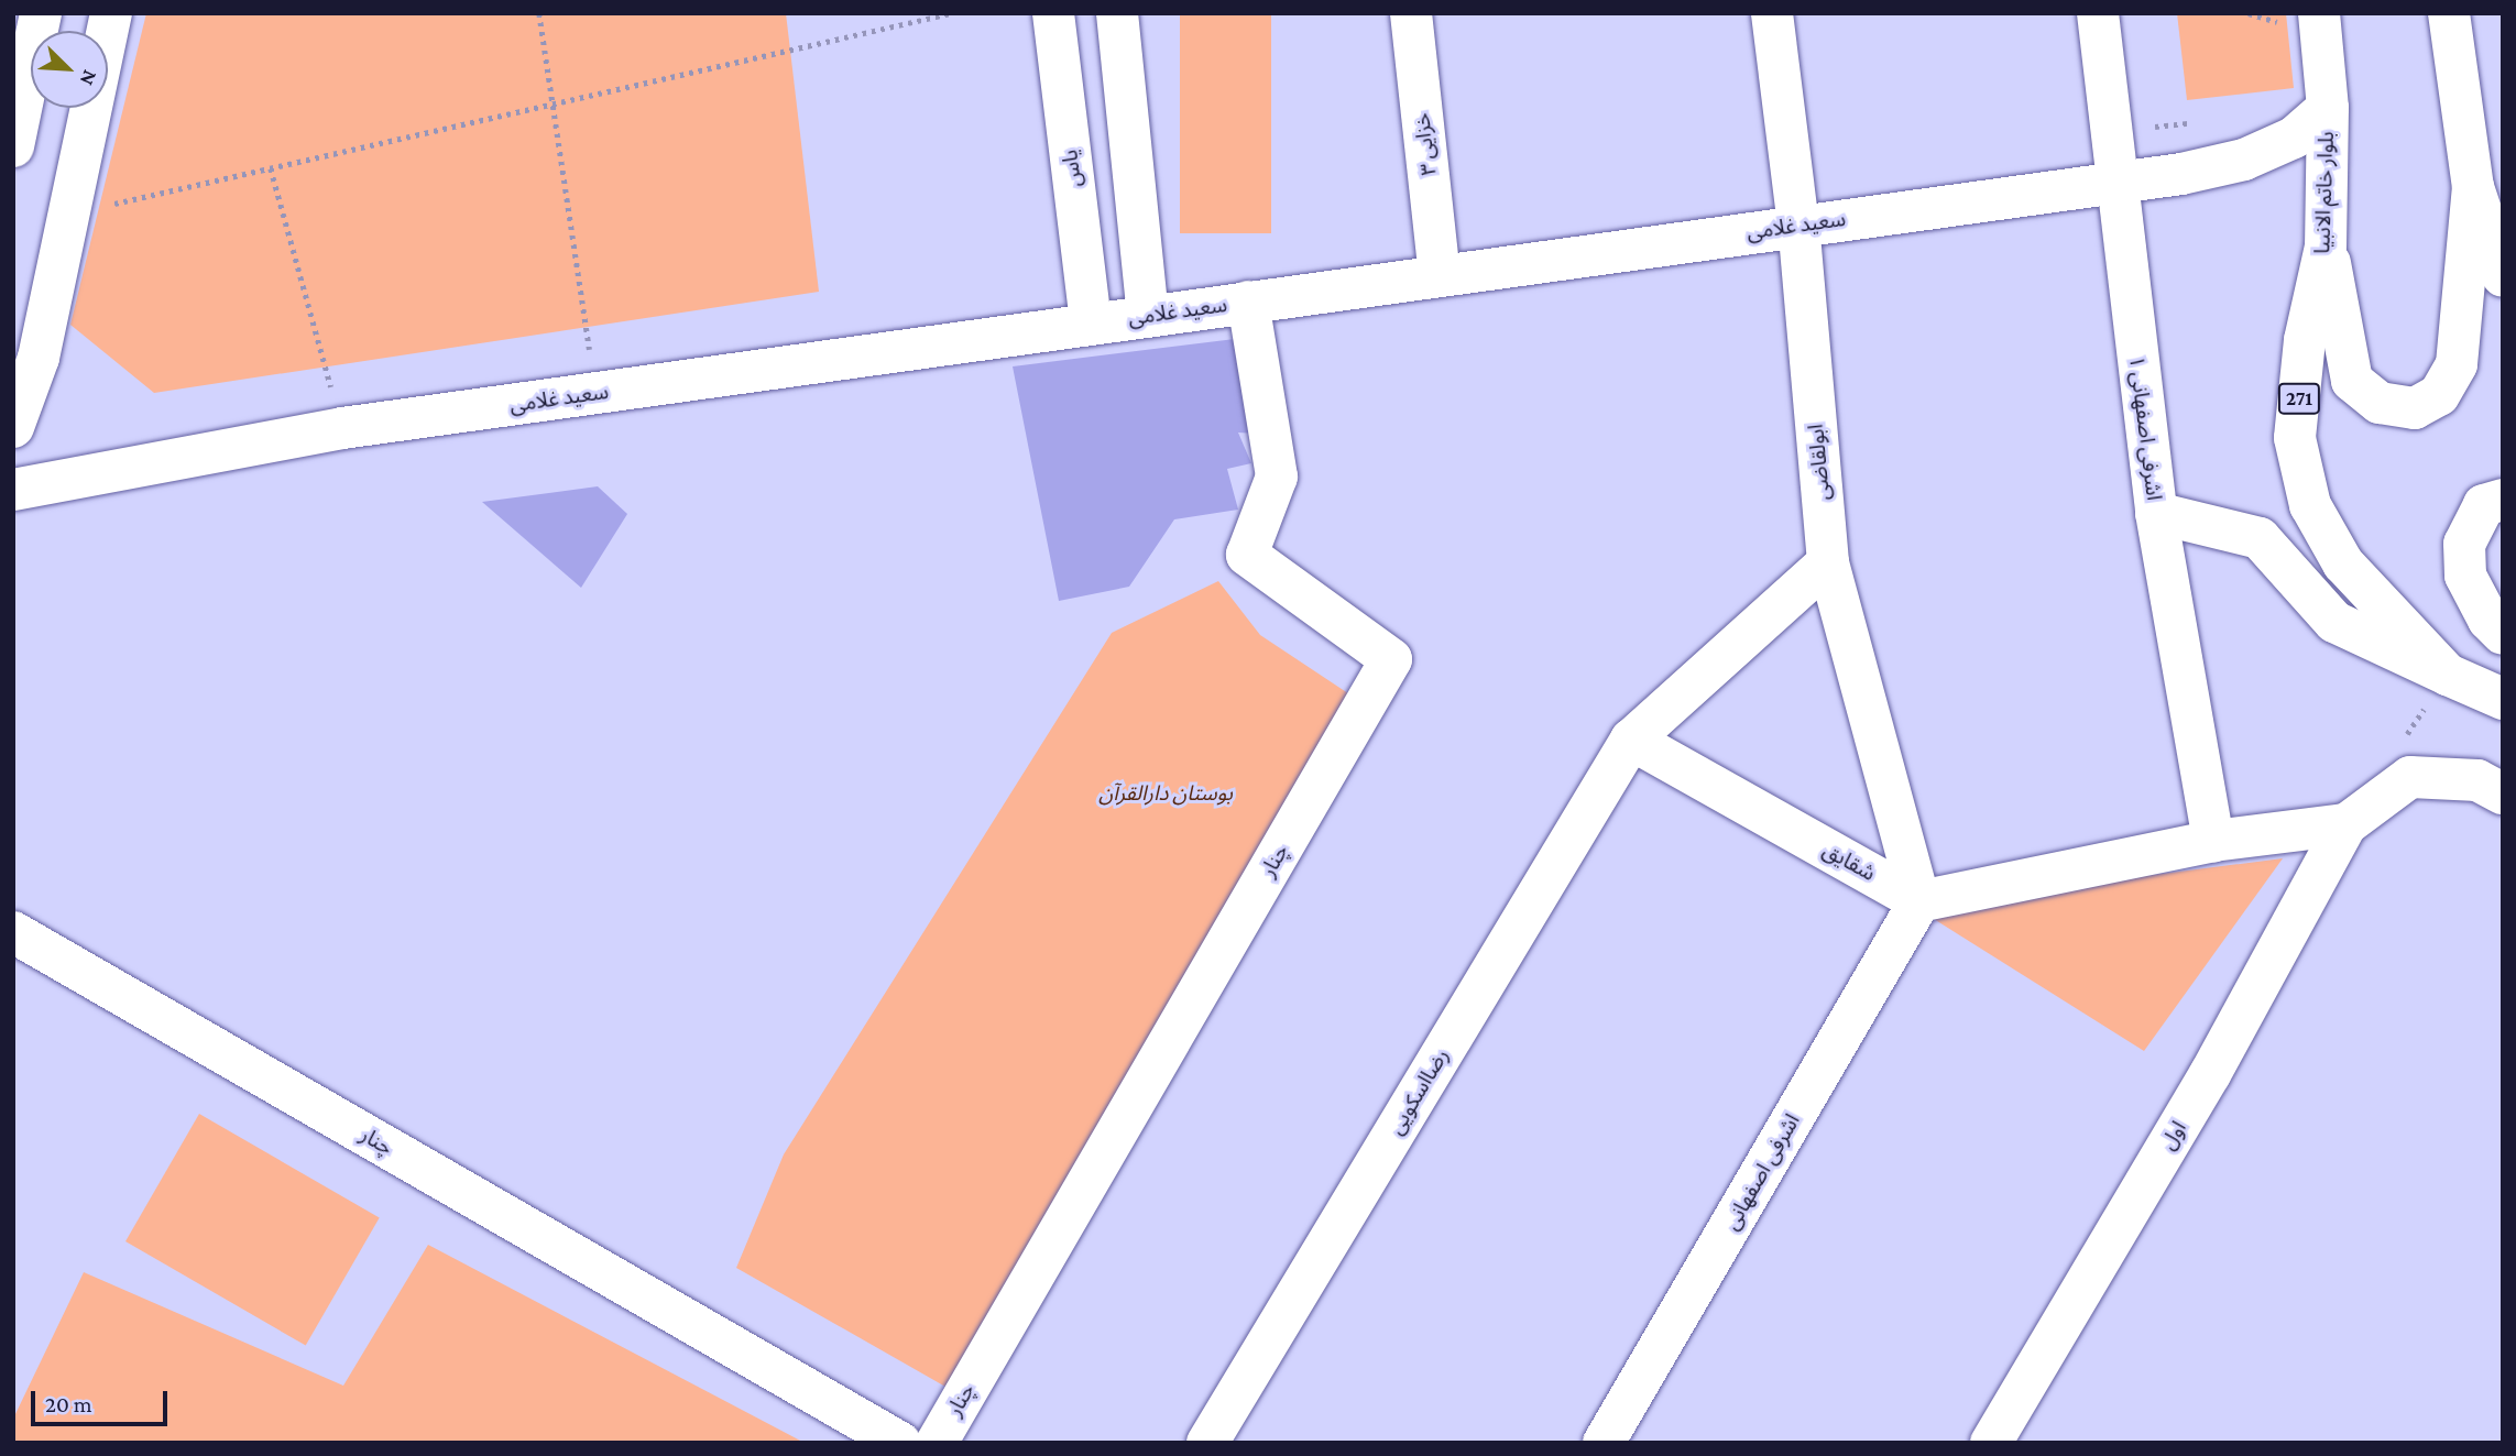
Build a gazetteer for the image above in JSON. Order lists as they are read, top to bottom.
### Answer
{
  "streets": {
    "street": [
      "خزایی ۳",
      "یاس",
      "بلوار خاتم الانبیا",
      "سعید غلامی",
      "271",
      "اشرفی اصفهانی ۱",
      "ابولقاضی",
      "چنار",
      "شقایق",
      "رضااسکویی",
      "اول",
      "اشرفی اصفهانی"
    ]
  },
  "crossings": [
    ["خزایی ۳", "سعید غلامی"],
    ["یاس", "سعید غلامی"],
    ["بلوار خاتم الانبیا", "سعید غلامی"],
    ["سعید غلامی", "اشرفی اصفهانی ۱"],
    ["سعید غلامی", "ابولقاضی"],
    ["سعید غلامی", "چنار"],
    ["ابولقاضی", "شقایق"],
    ["ابولقاضی", "اشرفی اصفهانی"],
    ["شقایق", "رضااسکویی"],
    ["شقایق", "اشرفی اصفهانی"]
  ],
  "parks": ["بوستان دارالقرآن"],
  "scale_bar": "20 m",
  "north": "bottom right"
}
